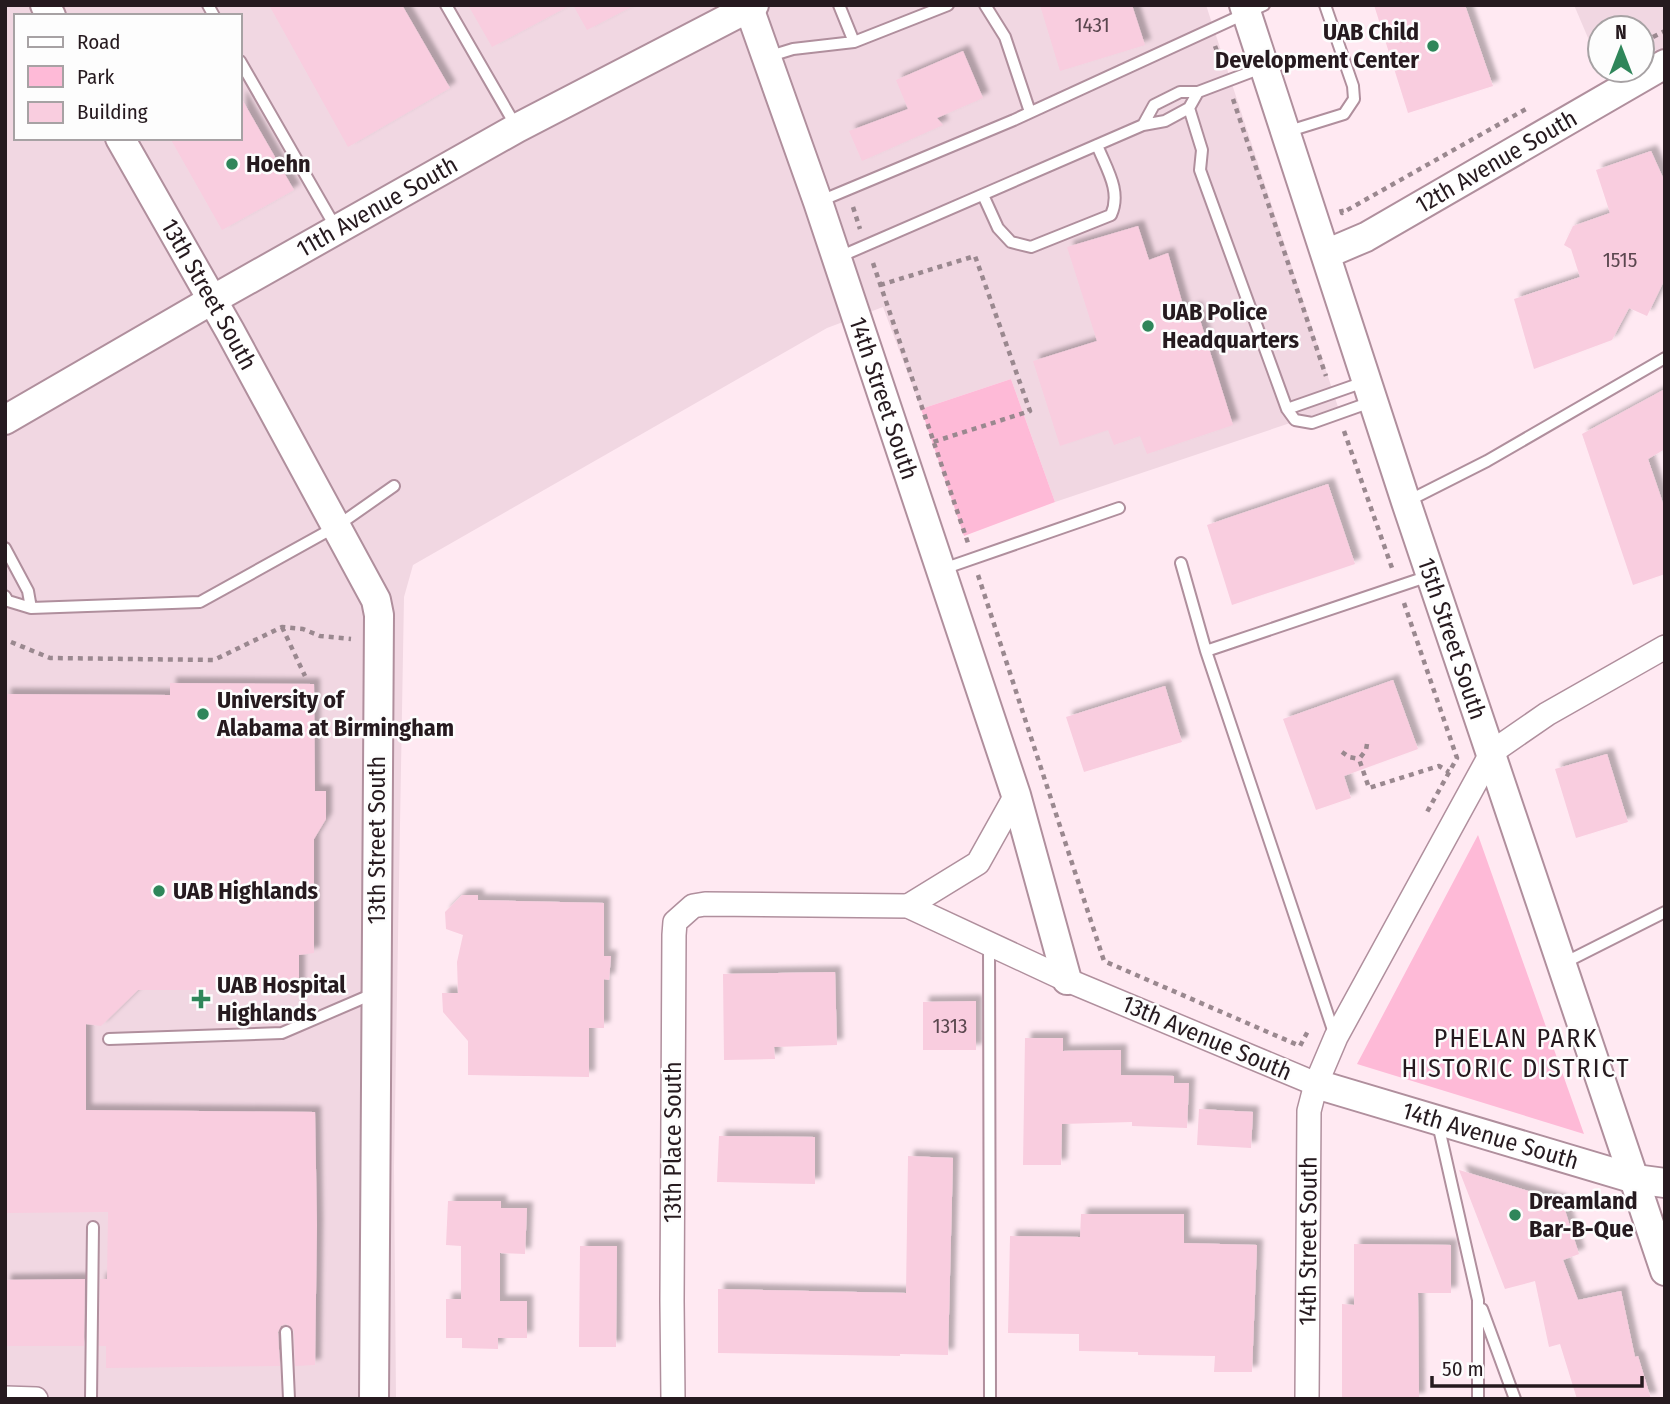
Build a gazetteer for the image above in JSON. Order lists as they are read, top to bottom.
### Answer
{
  "streets": {
    "street": [
      "12th Avenue South",
      "11th Avenue South",
      "13th Street South",
      "14th Street South",
      "15th Street South",
      "13th Avenue South",
      "14th Avenue South",
      "13th Place South"
    ]
  },
  "crossings": [
    ["12th Avenue South", "15th Street South"],
    ["11th Avenue South", "13th Street South"],
    ["11th Avenue South", "14th Street South"],
    ["14th Street South", "13th Avenue South"],
    ["14th Street South", "14th Avenue South"],
    ["15th Street South", "13th Avenue South"],
    ["15th Street South", "14th Avenue South"],
    ["13th Avenue South", "14th Avenue South"],
    ["13th Avenue South", "13th Place South"]
  ],
  "districts": ["PHELAN PARK HISTORIC DISTRICT"],
  "places": {
    "other": [
      "UAB Child Development Center",
      "Hoehn",
      "UAB Police Headquarters",
      "University of Alabama at Birmingham",
      "UAB Highlands",
      "Dreamland Bar-B-Que"
    ],
    "health": ["UAB Hospital Highlands"]
  },
  "house_numbers": ["1431", "1515", "1313"],
  "legend": ["Road", "Park", "Building"],
  "scale_bar": "50 m",
  "north": "top"
}
